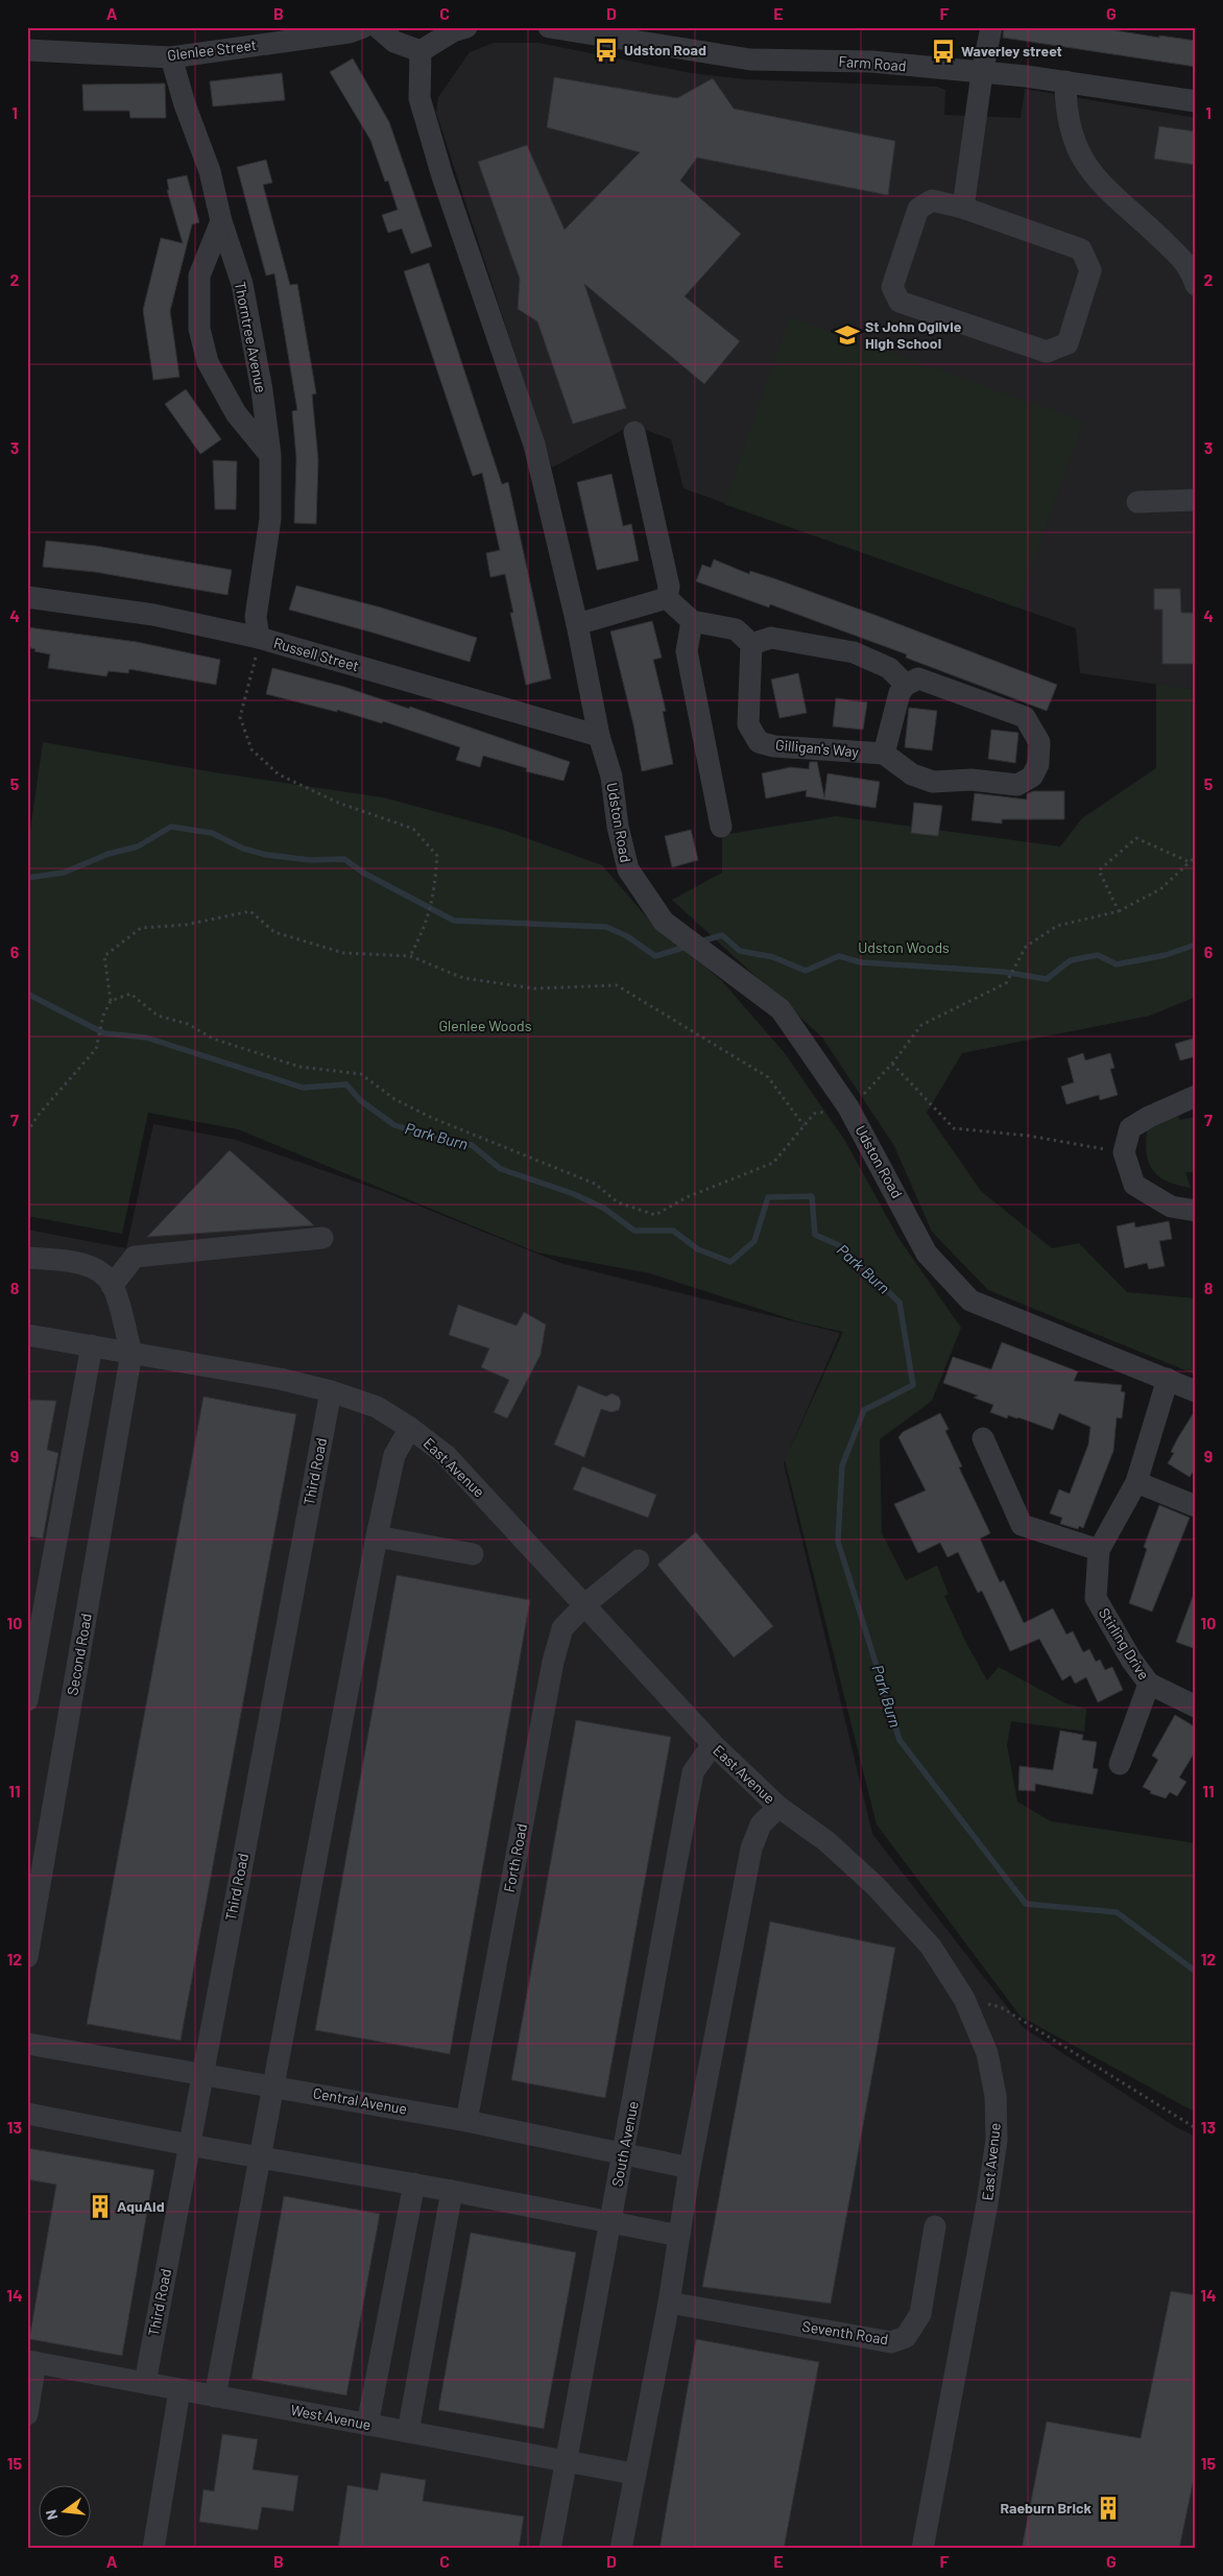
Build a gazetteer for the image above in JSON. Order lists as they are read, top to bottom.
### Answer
{
  "streets": {
    "street": [
      "Glenlee Street",
      "Farm Road",
      "Thorntree Avenue",
      "Russell Street",
      "Gilligan's Way",
      "Udston Road",
      "East Avenue",
      "Third Road",
      "Stirling Drive",
      "Second Road",
      "Forth Road",
      "Central Avenue",
      "South Avenue",
      "Seventh Road",
      "West Avenue"
    ]
  },
  "crossings": [
    ["Glenlee Street", "Thorntree Avenue"],
    ["Thorntree Avenue", "Russell Street"],
    ["Russell Street", "Udston Road"],
    ["Udston Road", "Stirling Drive"],
    ["East Avenue", "Third Road"],
    ["East Avenue", "Second Road"],
    ["East Avenue", "Forth Road"],
    ["East Avenue", "South Avenue"],
    ["Third Road", "Central Avenue"],
    ["Third Road", "West Avenue"],
    ["Forth Road", "Central Avenue"],
    ["Central Avenue", "South Avenue"],
    ["South Avenue", "West Avenue"]
  ],
  "water": ["Park Burn"],
  "parks": ["Udston Woods", "Glenlee Woods"],
  "places": {
    "bus stop": ["Udston Road", "Waverley street"],
    "school or university": ["St John Ogilvie High School"],
    "building": ["AquAid", "Raeburn Brick"]
  },
  "north": "left",
  "grid": {
    "columns": [
      "A",
      "B",
      "C",
      "D",
      "E",
      "F",
      "G"
    ],
    "rows": [
      "1",
      "2",
      "3",
      "4",
      "5",
      "6",
      "7",
      "8",
      "9",
      "10",
      "11",
      "12",
      "13",
      "14",
      "15"
    ]
  }
}
